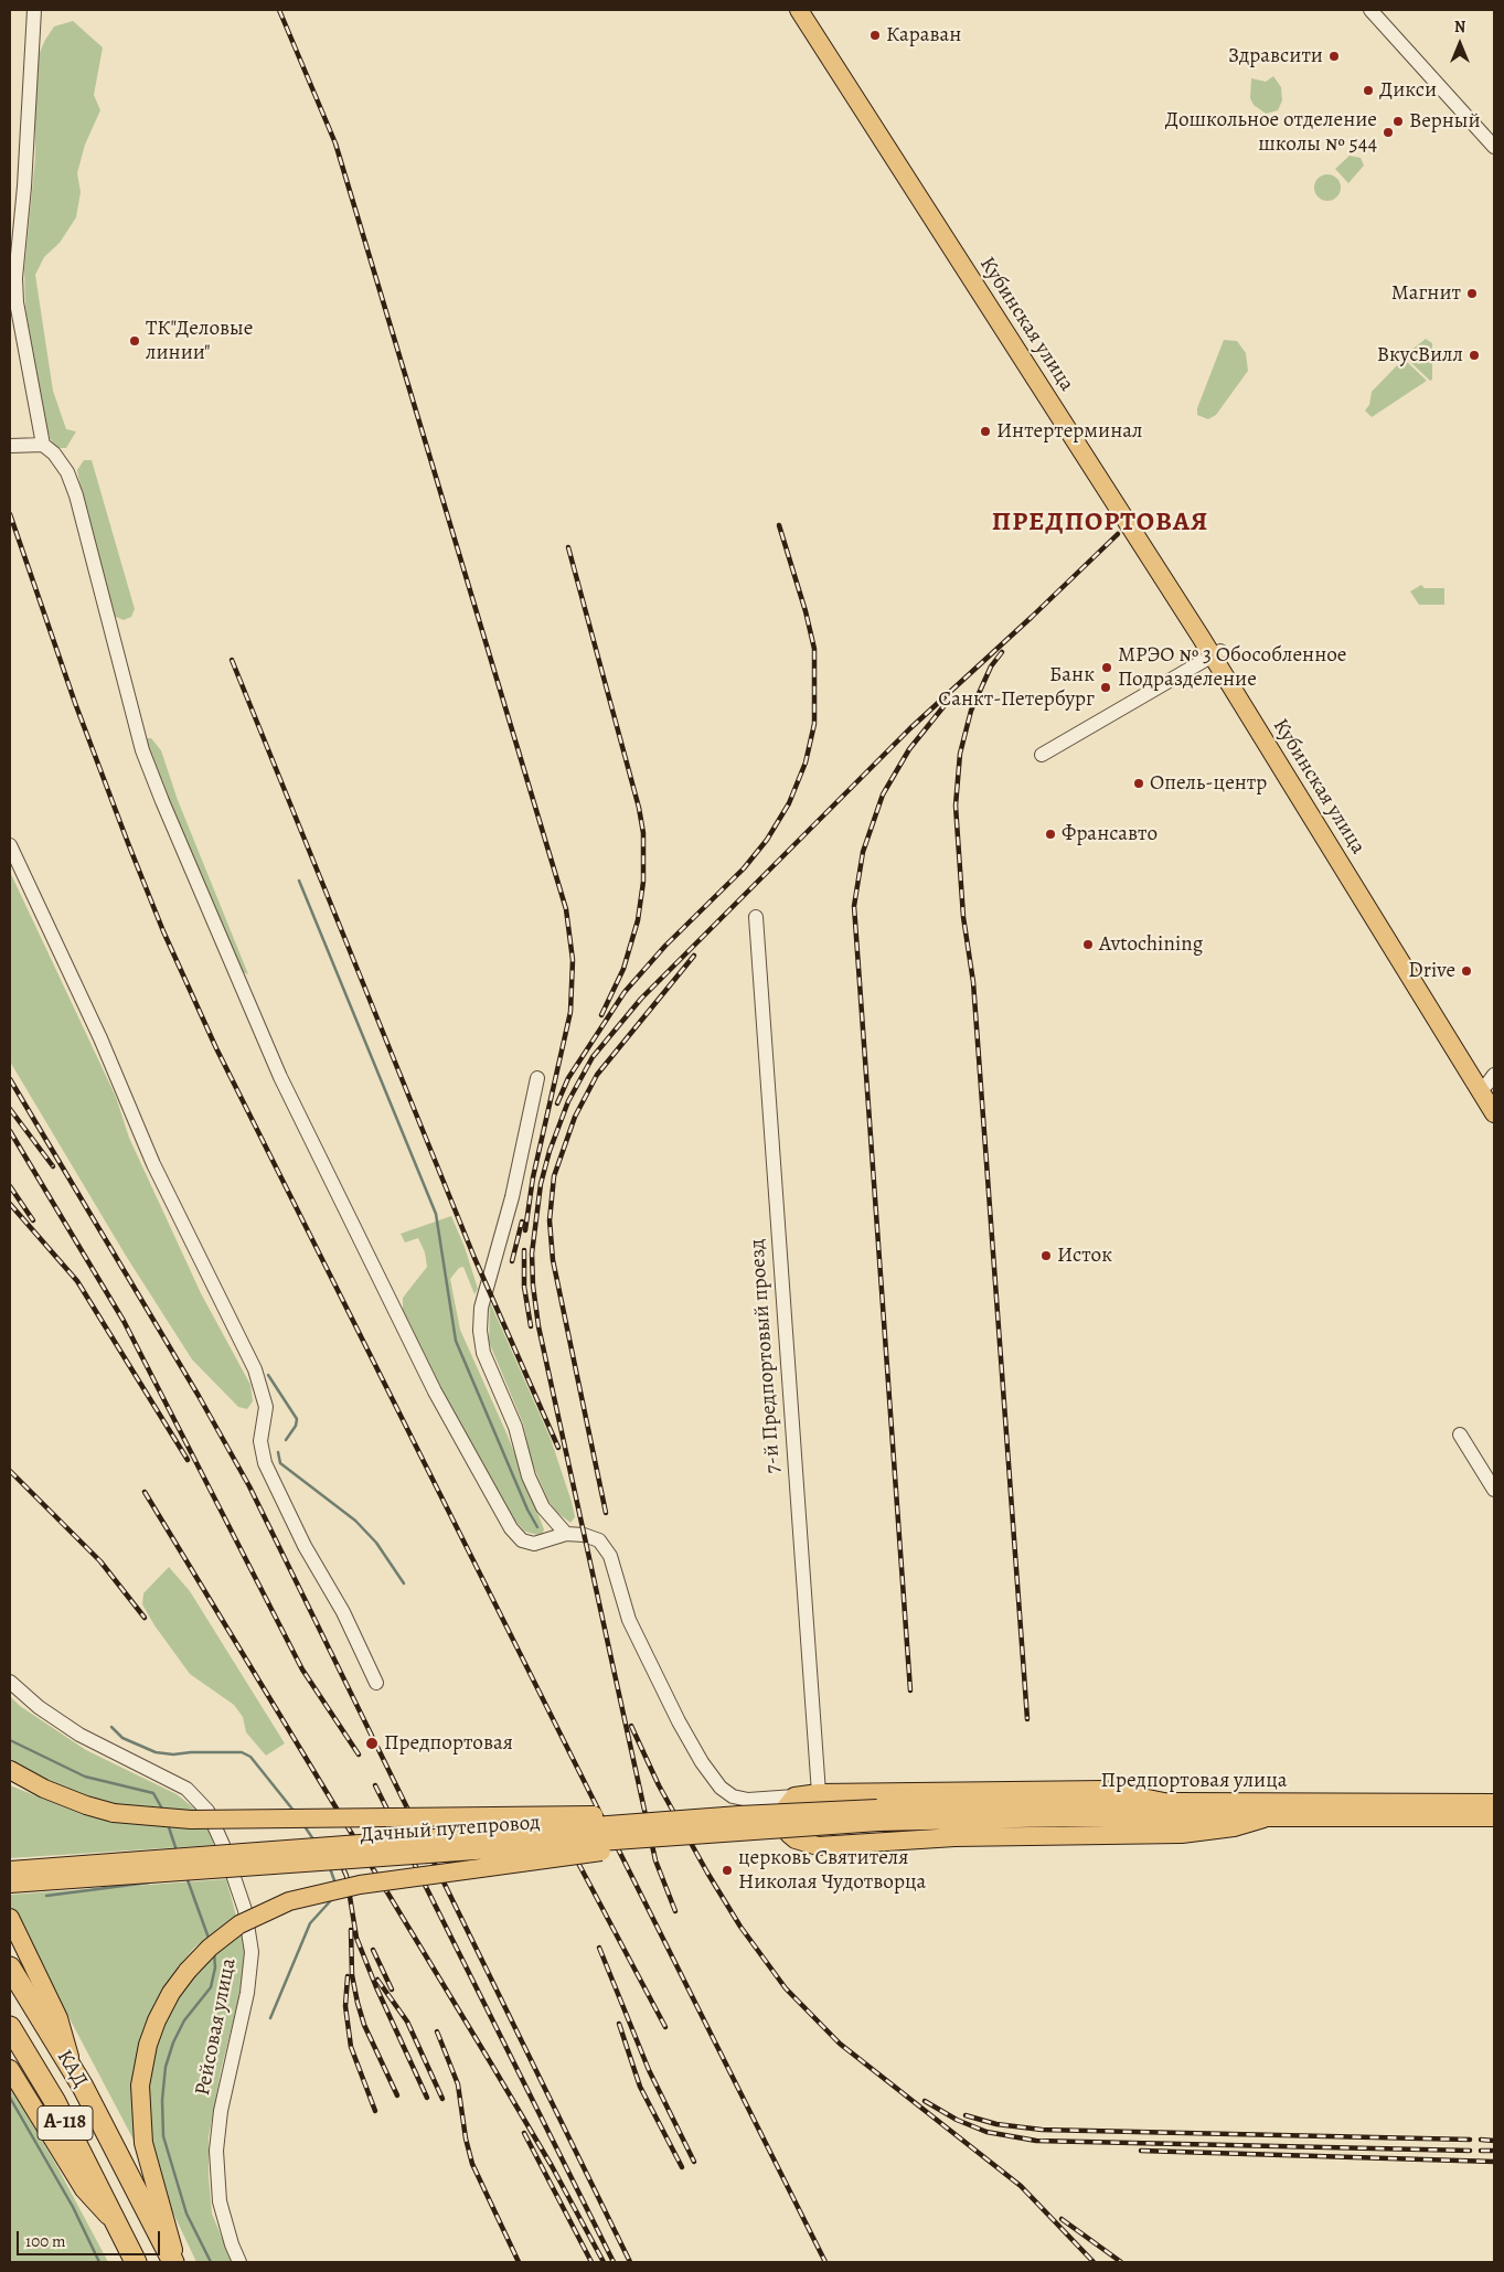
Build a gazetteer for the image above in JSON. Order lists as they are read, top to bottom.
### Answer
{
  "streets": {
    "highway": ["КАД", "А-118"],
    "main road": ["Кубинская улица", "Предпортовая улица", "Дачный путепровод"],
    "street": ["7-й Предпортовый проезд", "Рейсовая улица"]
  },
  "crossings": [
    ["Предпортовая улица", "Дачный путепровод"]
  ],
  "districts": ["ПРЕДПОРТОВАЯ"],
  "places": [
    "Караван",
    "Здравсити",
    "Дикси",
    "Верный",
    "Дошкольное отделение школы № 544",
    "Магнит",
    "ТК\"Деловые линии\"",
    "ВкусВилл",
    "Интертерминал",
    "МРЭО № 3 Обособленное Подразделение",
    "Банк Санкт-Петербург",
    "Опель-центр",
    "Франсавто",
    "Avtochining",
    "Drive",
    "Исток",
    "Предпортовая",
    "церковь Святителя Николая Чудотворца"
  ],
  "scale_bar": "100 m",
  "north": "top"
}
